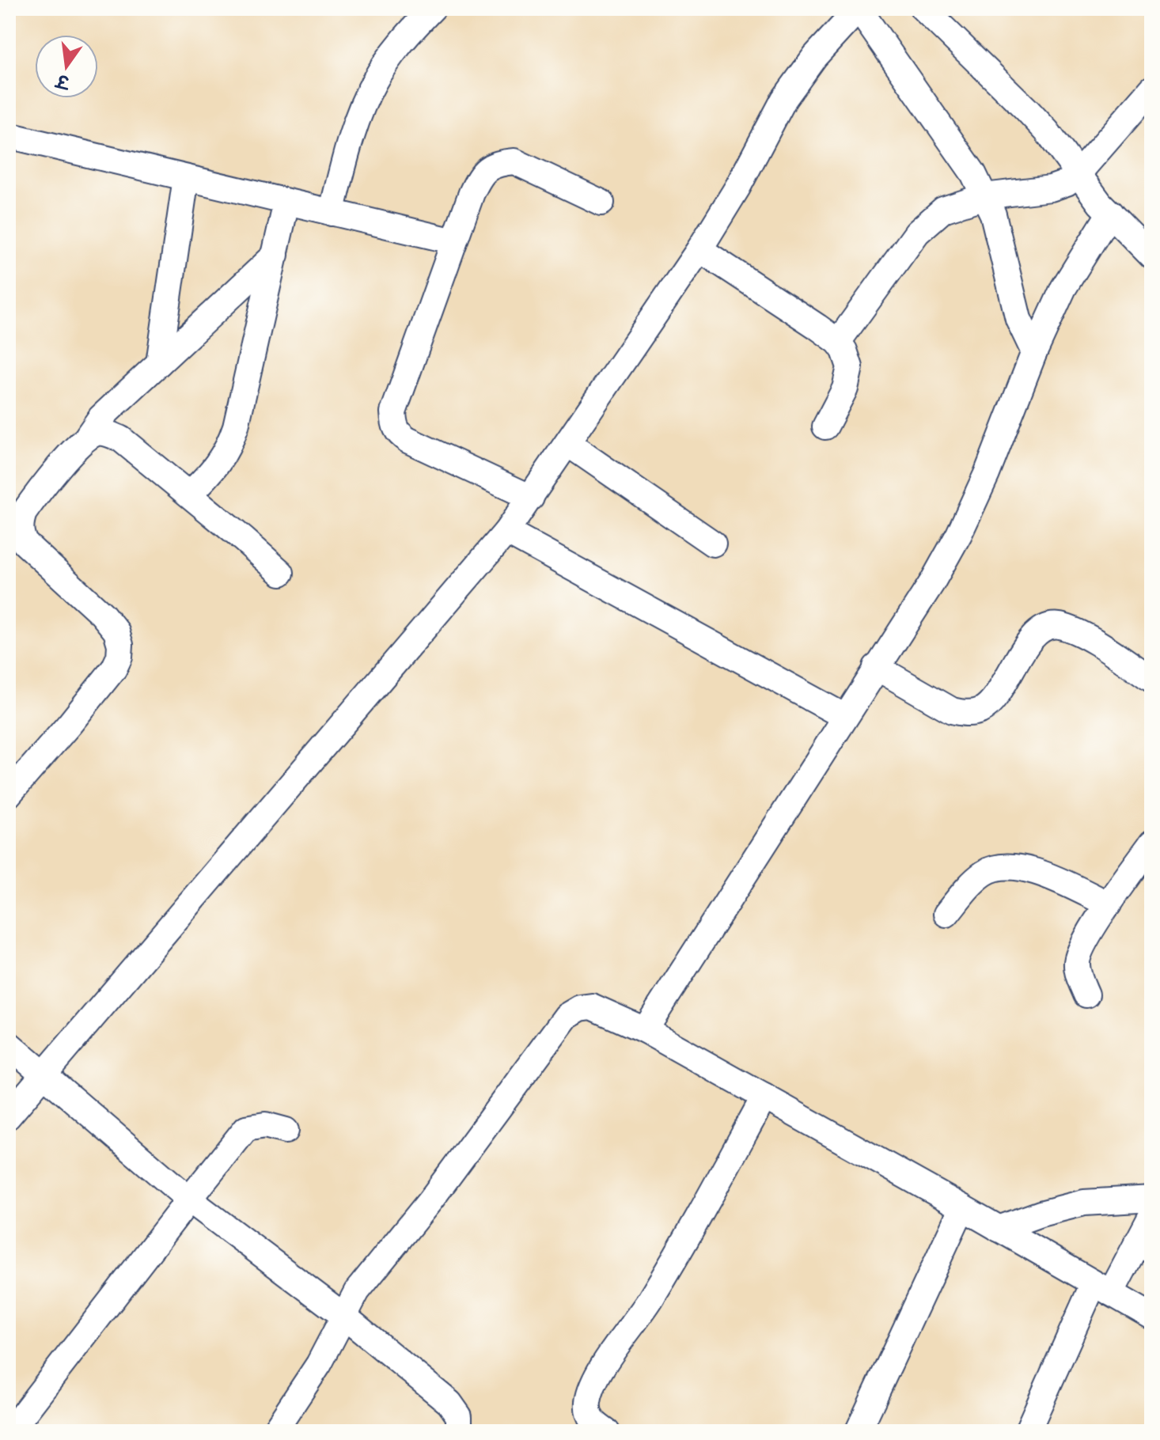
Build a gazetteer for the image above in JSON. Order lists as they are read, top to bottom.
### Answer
{
  "north": "bottom"
}
